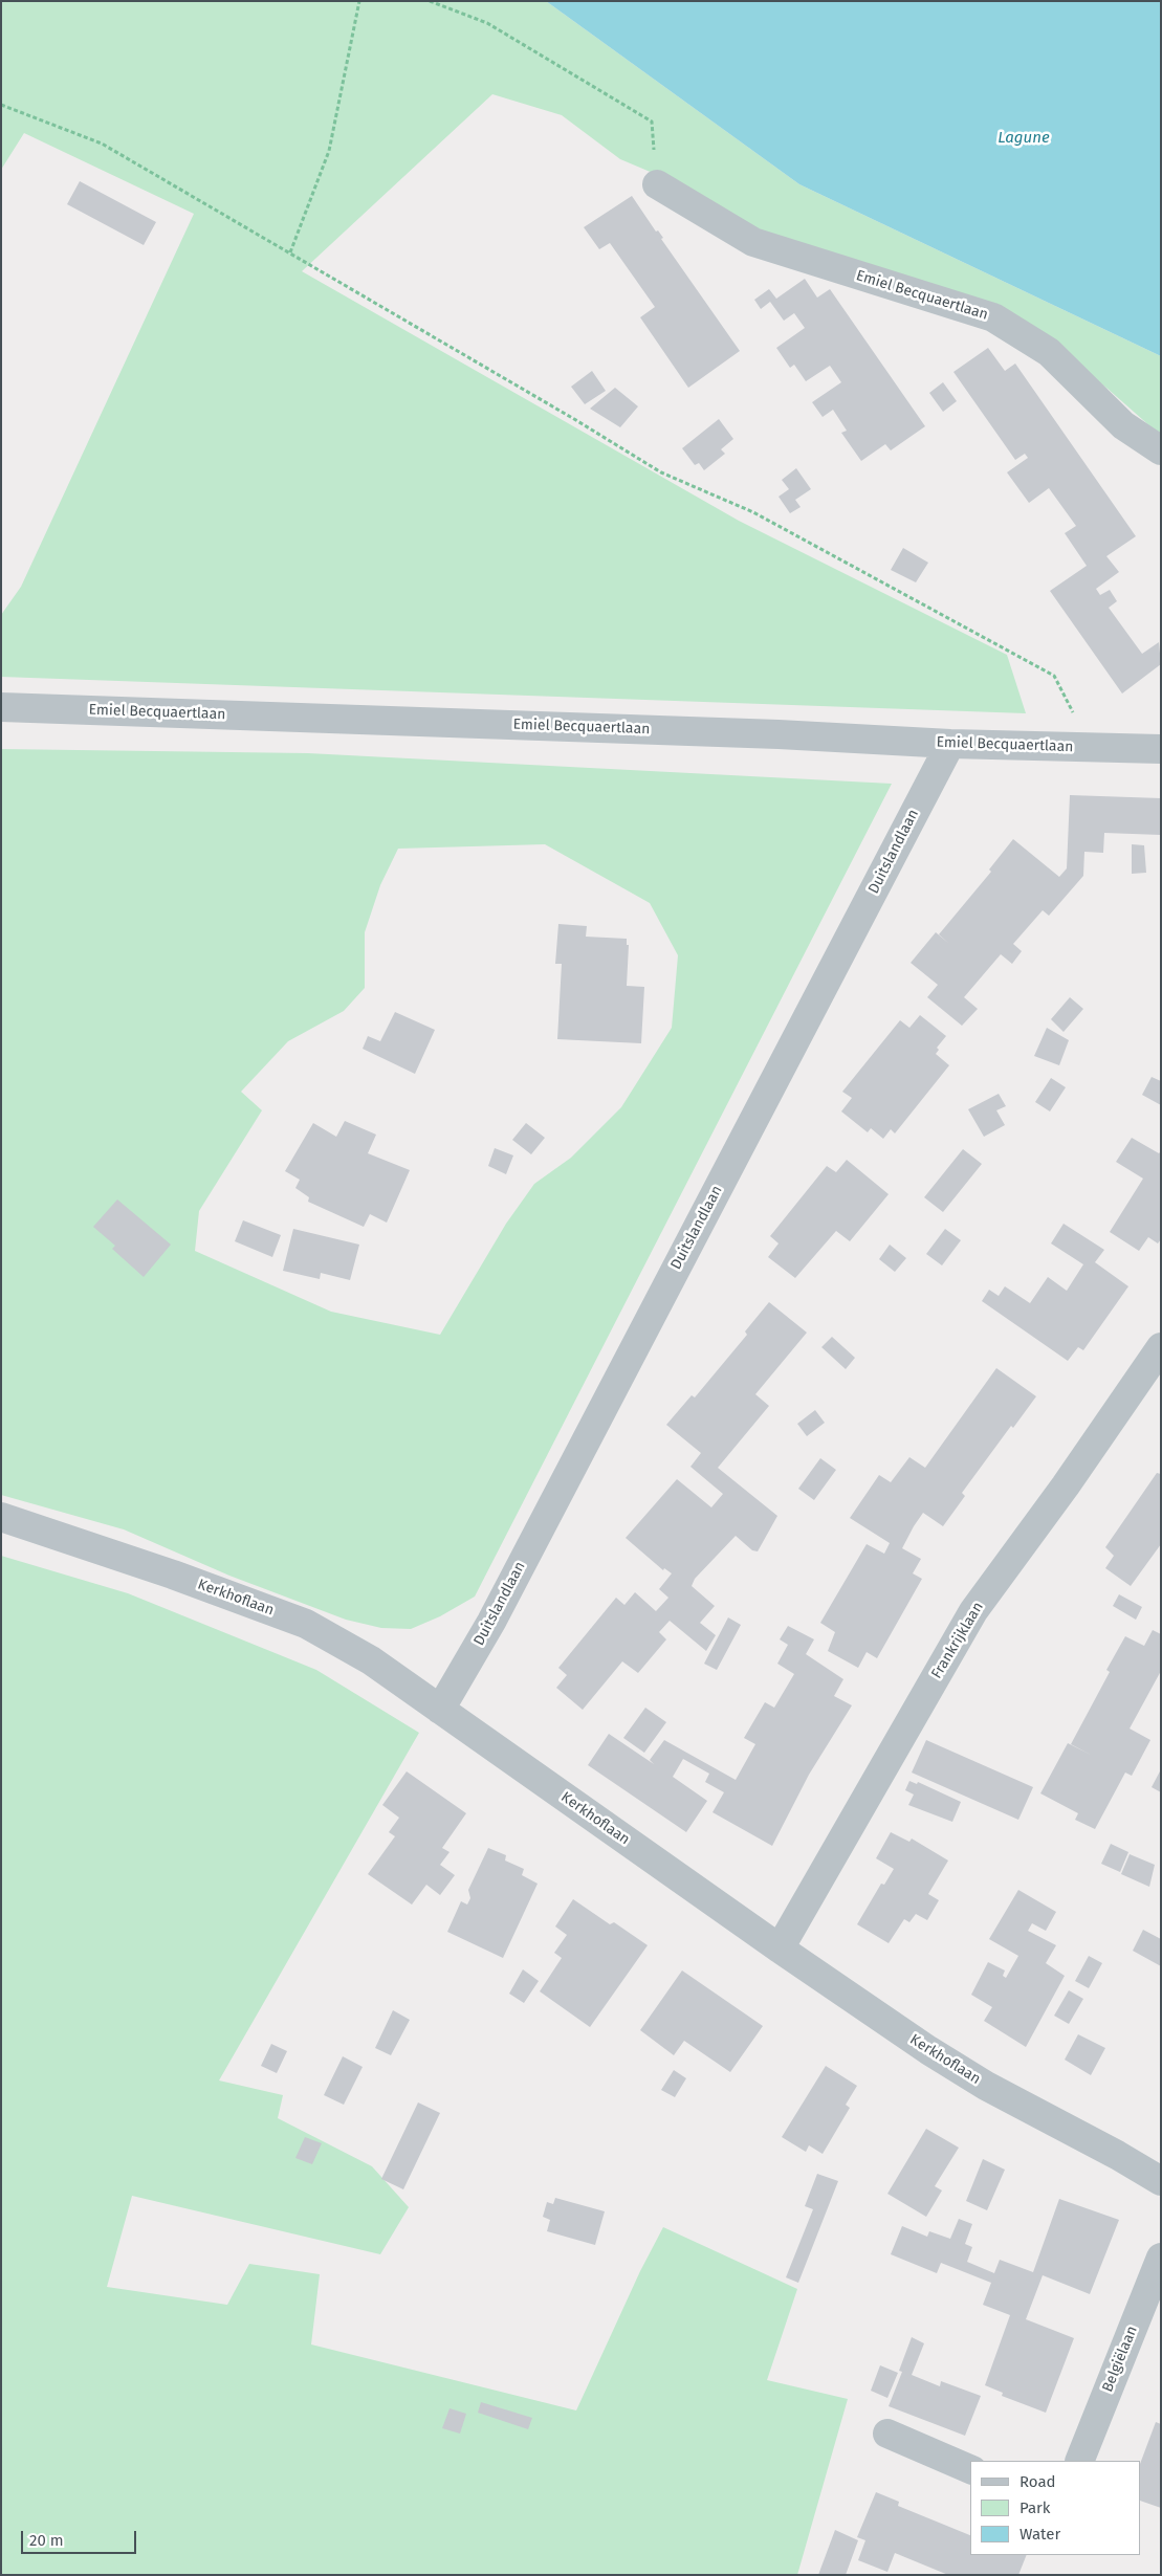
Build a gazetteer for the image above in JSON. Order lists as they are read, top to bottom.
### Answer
{
  "streets": {
    "street": [
      "Emiel Becquaertlaan",
      "Duitslandlaan",
      "Kerkhoflaan",
      "Frankrijklaan",
      "Belgiëlaan"
    ]
  },
  "crossings": [
    ["Emiel Becquaertlaan", "Duitslandlaan"],
    ["Duitslandlaan", "Kerkhoflaan"],
    ["Kerkhoflaan", "Frankrijklaan"]
  ],
  "water": ["Lagune"],
  "legend": ["Road", "Park", "Water"],
  "scale_bar": "20 m"
}
